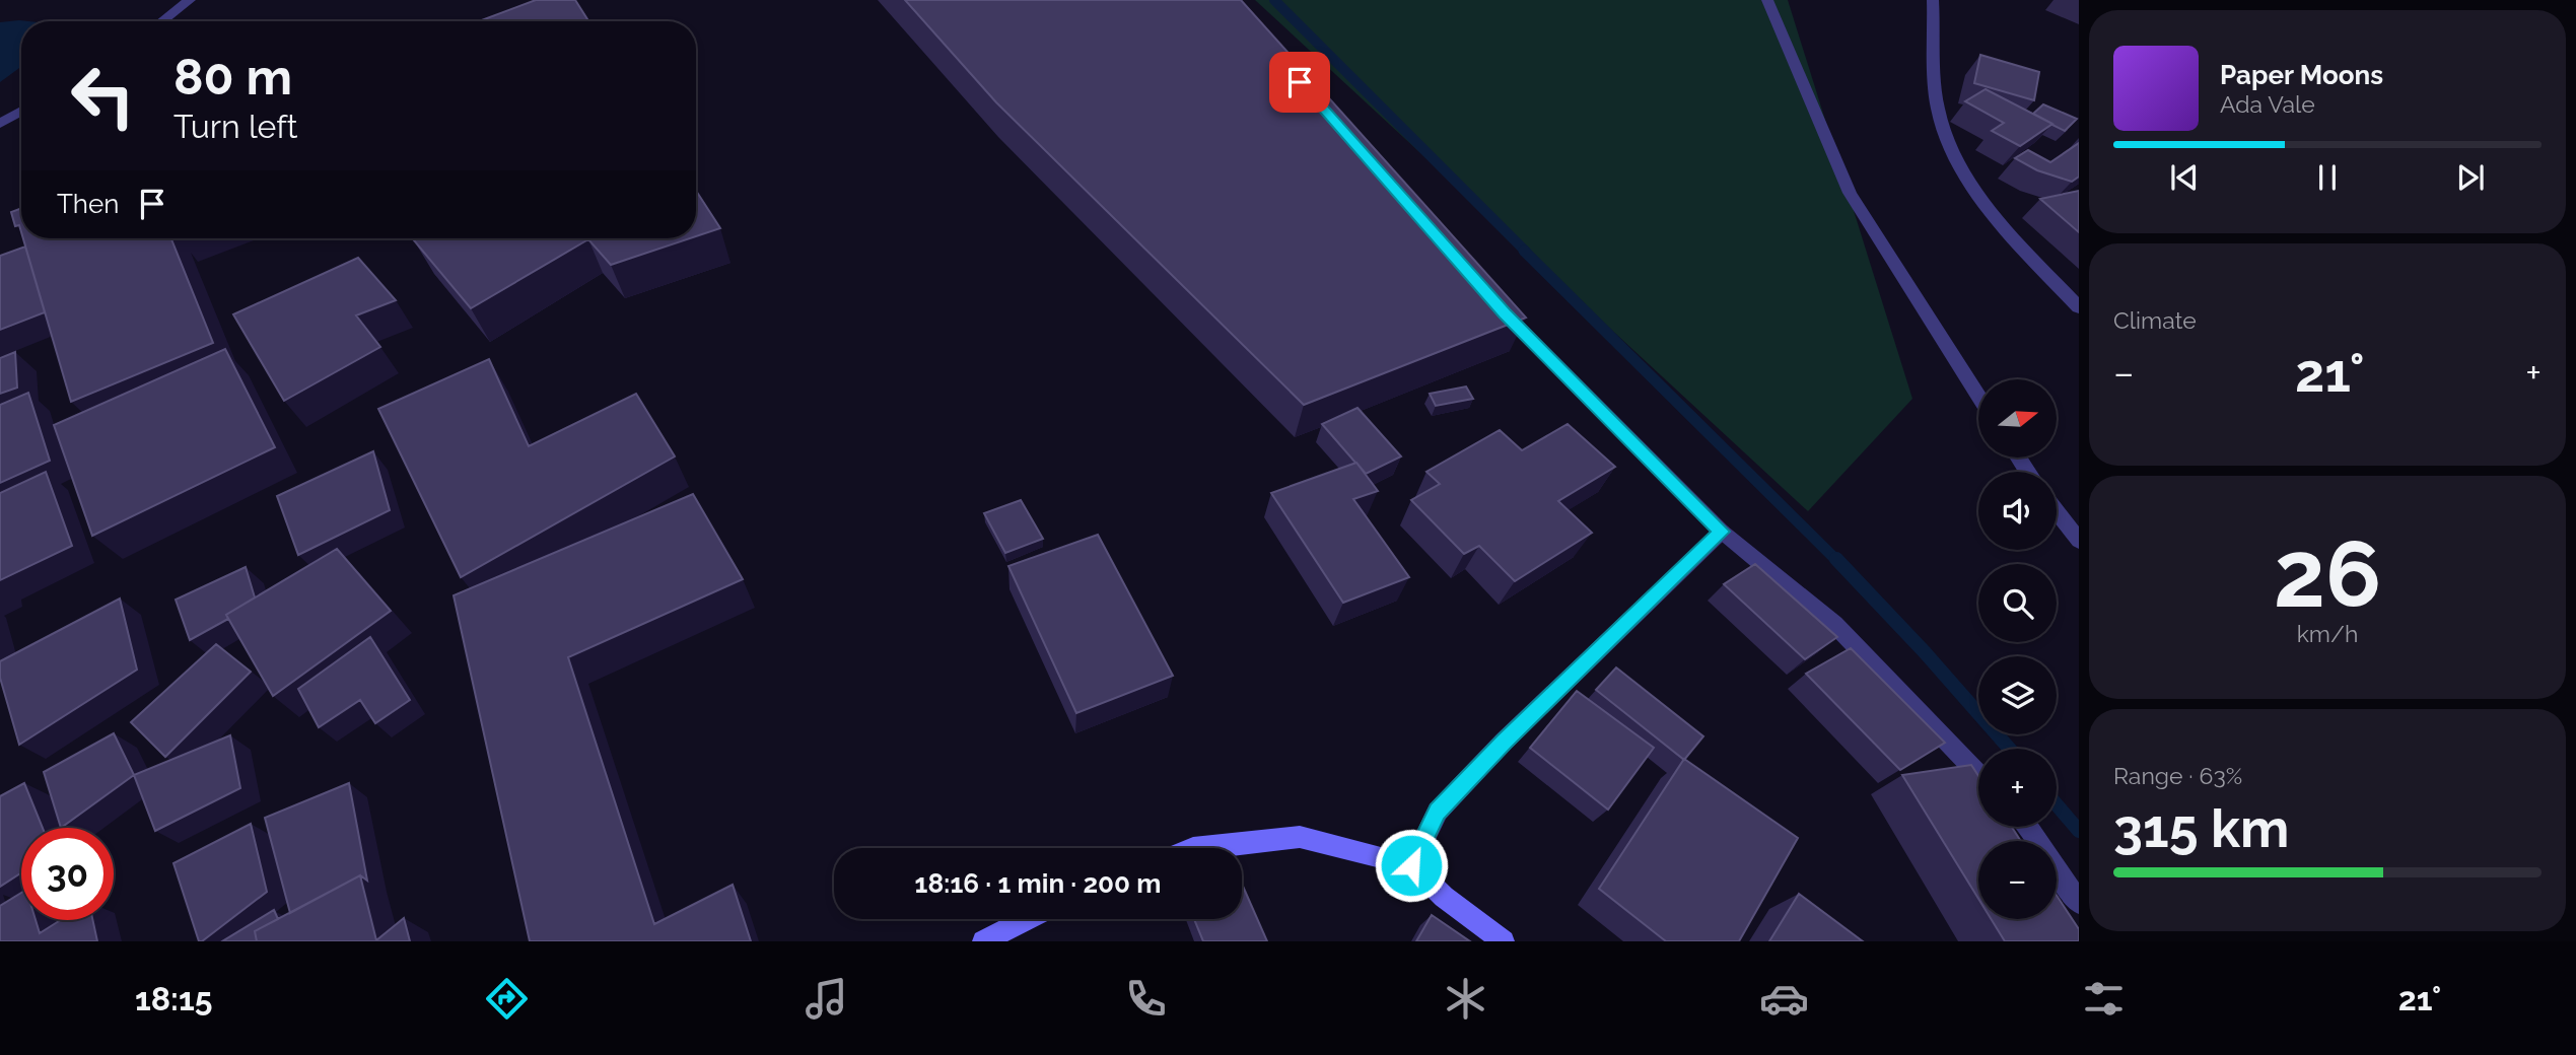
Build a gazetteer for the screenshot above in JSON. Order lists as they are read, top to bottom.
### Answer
{
  "north": "right",
  "page": {
    "turn": ["80 m", "Turn left"],
    "song": ["Paper Moons", "Ada Vale"],
    "then": "Then",
    "tile": [
      "Climate",
      ["26", "km/h"],
      ["Range · 63%", "315 km"]
    ],
    "heat": ["−", "21°", "+"],
    "map_buttons": ["+", "−"],
    "limit": "30",
    "trip": "18:16 · 1 min · 200 m",
    "tabs": ["18:15", "21°"]
  }
}
